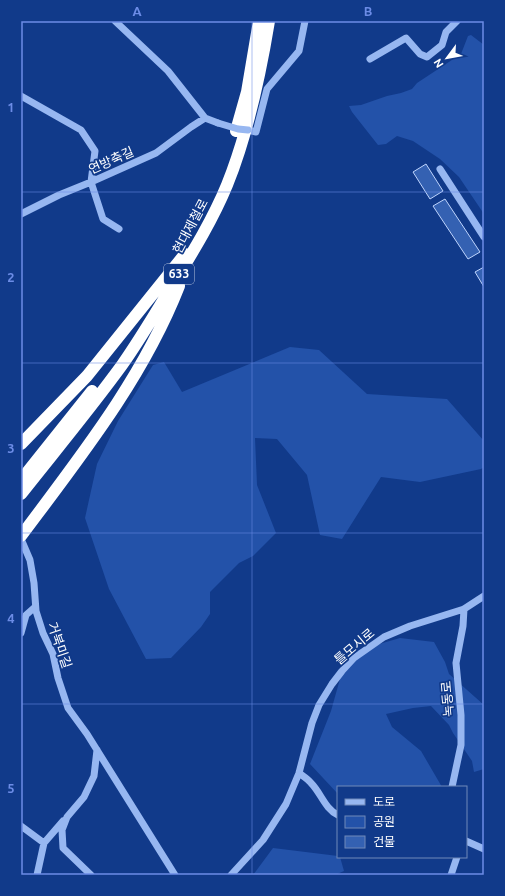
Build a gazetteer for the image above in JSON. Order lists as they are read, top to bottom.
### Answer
{
  "streets": {
    "highway": ["현대제철로", "633"],
    "street": [
      "연방축길",
      "거북미길",
      "틀모시로",
      "녹동로"
    ]
  },
  "crossings": [
    ["틀모시로", "녹동로"]
  ],
  "legend": ["도로", "공원", "건물"],
  "north": "bottom left",
  "grid": {
    "columns": ["A", "B"],
    "rows": [
      "1",
      "2",
      "3",
      "4",
      "5"
    ]
  }
}
